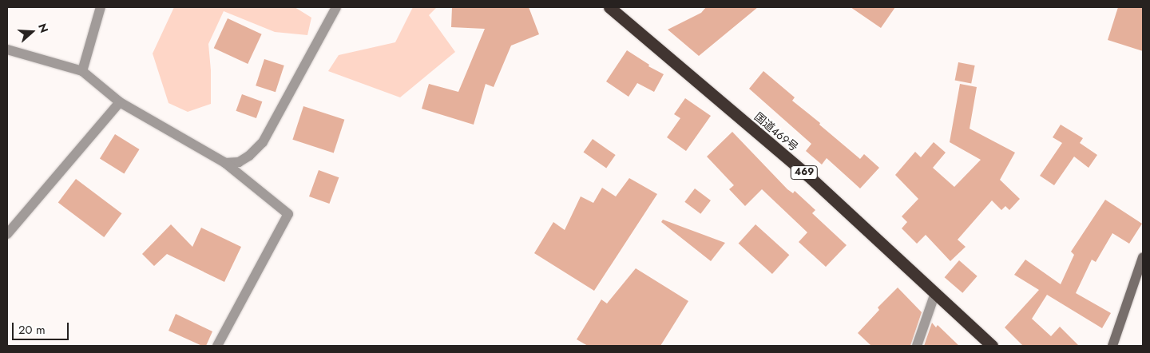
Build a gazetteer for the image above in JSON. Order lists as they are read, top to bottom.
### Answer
{
  "streets": {
    "highway": ["国道469号", "469"]
  },
  "scale_bar": "20 m",
  "north": "right"
}
